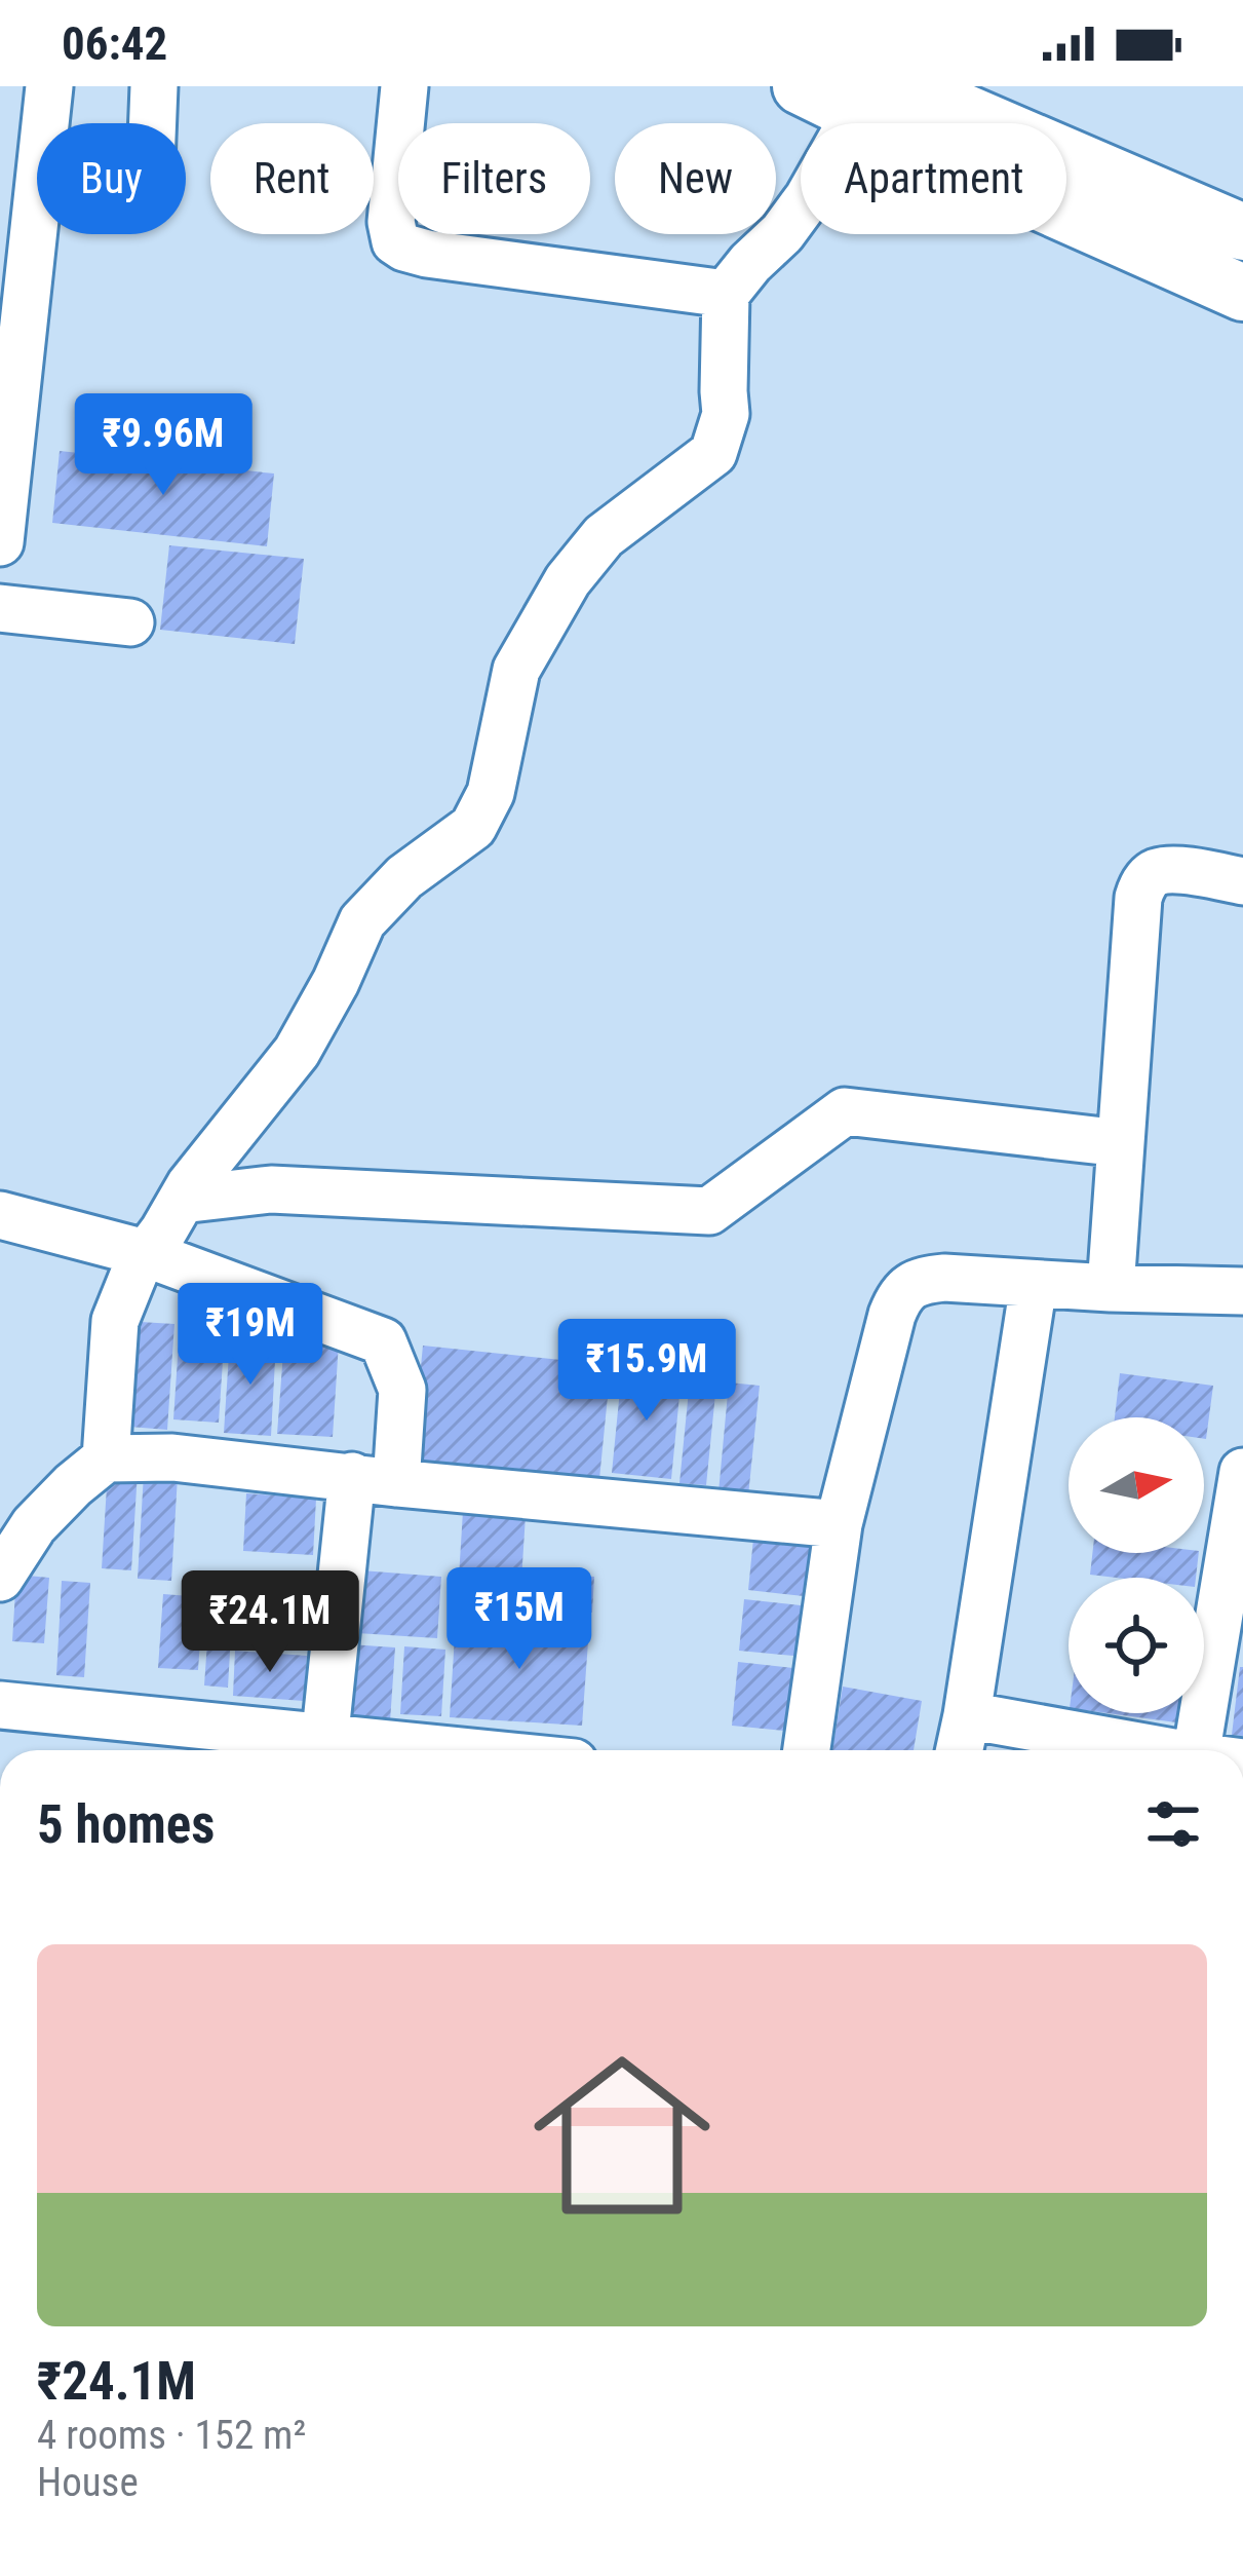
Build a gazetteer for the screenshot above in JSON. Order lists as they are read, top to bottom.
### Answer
{
  "north": "right",
  "page": {
    "status": "06:42",
    "chip": [
      "Buy",
      "Rent",
      "Filters",
      "New",
      "Apartment"
    ],
    "price": [
      "₹9.96M",
      "₹19M",
      "₹15.9M",
      "₹15M",
      "₹24.1M"
    ],
    "heading": "5 homes",
    "list": [
      {
        "name": "₹24.1M",
        "note": "4 rooms · 152 m² · House"
      }
    ]
  }
}
